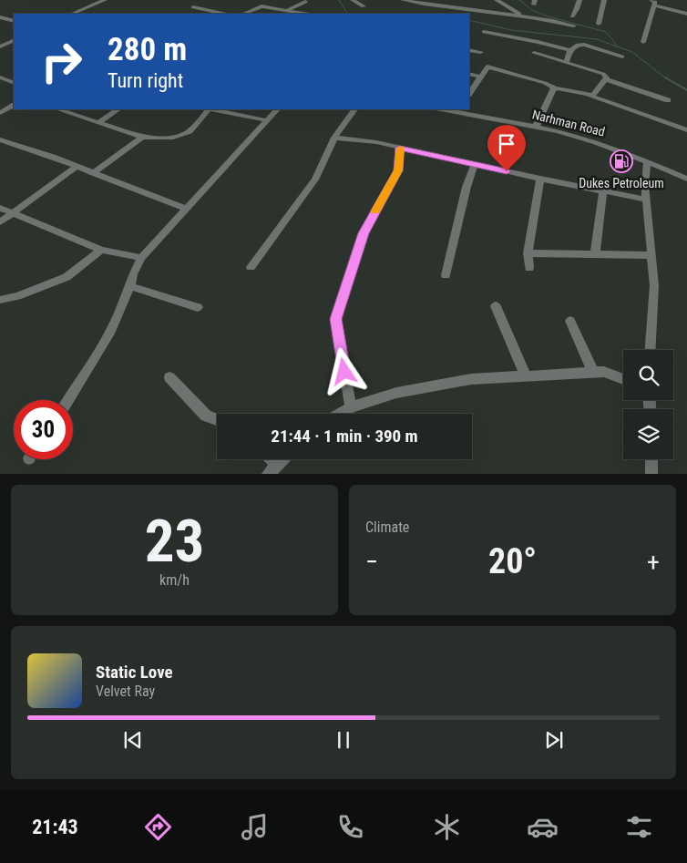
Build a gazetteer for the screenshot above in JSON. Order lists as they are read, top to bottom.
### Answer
{
  "streets": {
    "street": ["Narhman Road"]
  },
  "places": {
    "fuel station": ["Dukes Petroleum"]
  },
  "page": {
    "turn": ["280 m", "Turn right"],
    "limit": "30",
    "trip": "21:44 · 1 min · 390 m",
    "tile": [
      ["23", "km/h"],
      "Climate"
    ],
    "heat": ["−", "20°", "+"],
    "song": ["Static Love", "Velvet Ray"],
    "tabs": "21:43"
  }
}
